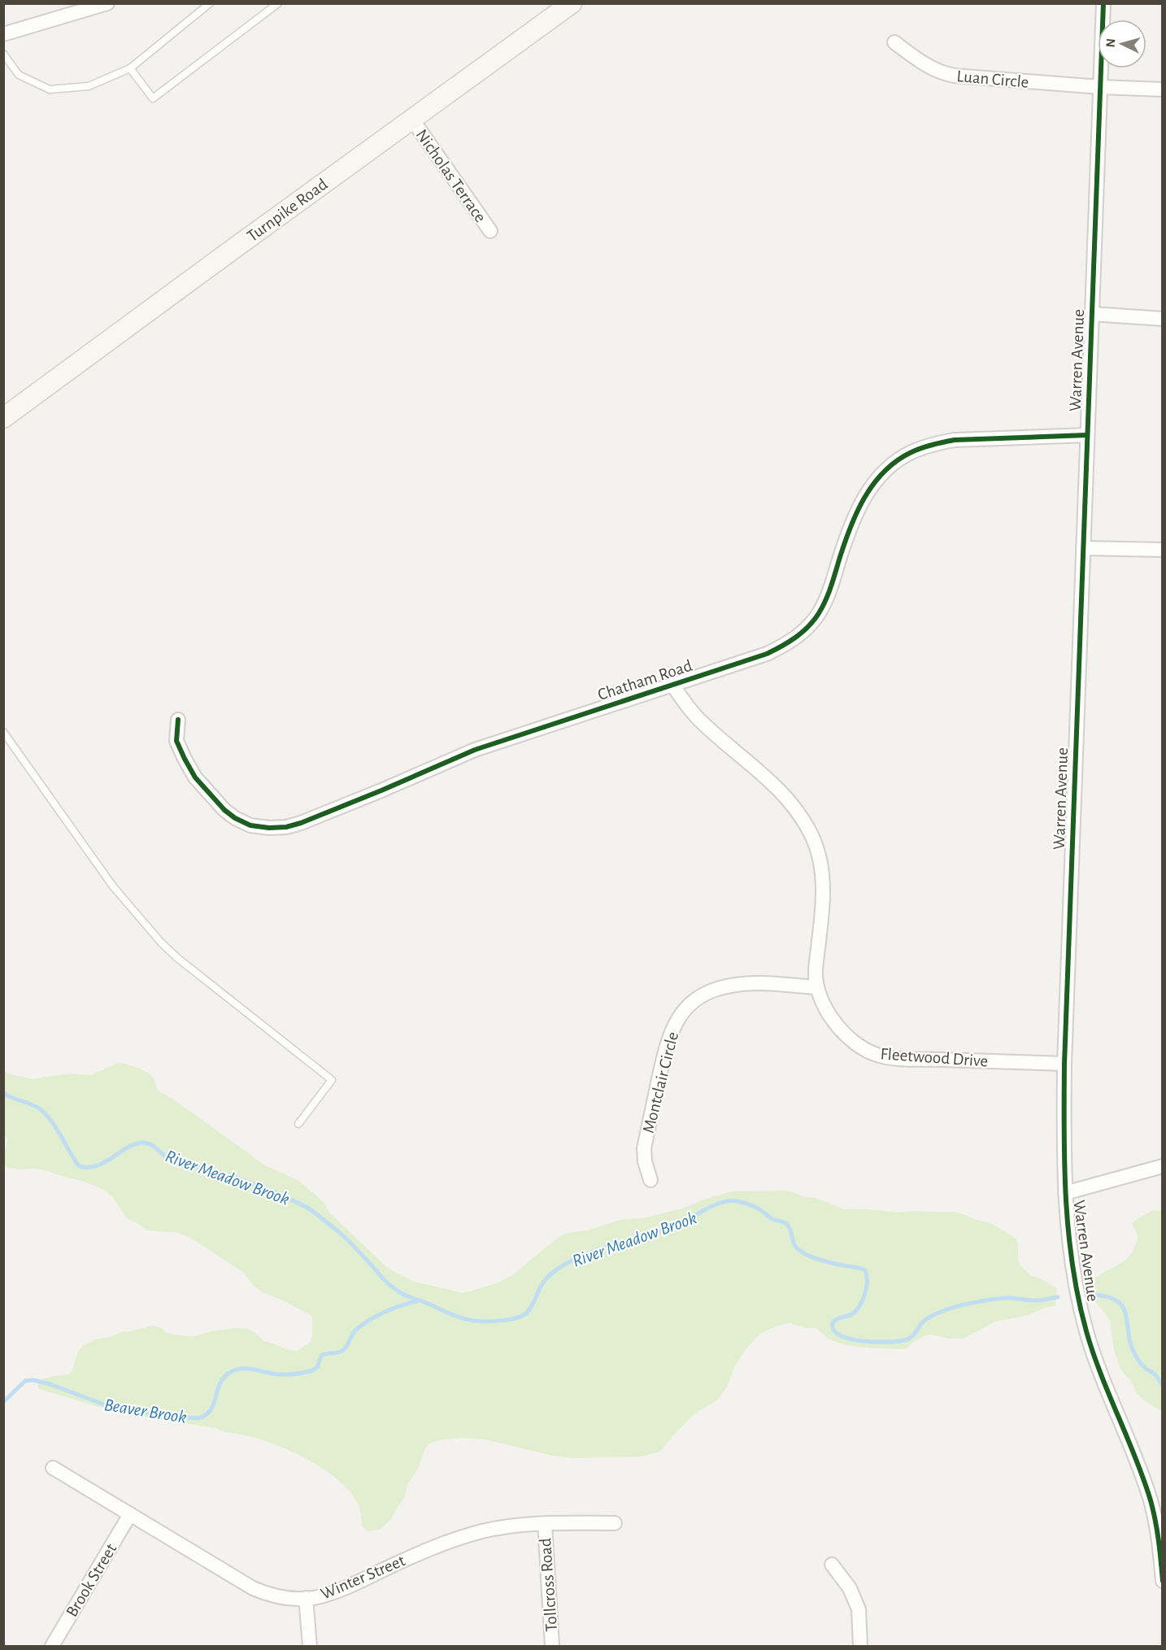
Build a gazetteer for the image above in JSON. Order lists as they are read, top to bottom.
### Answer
{
  "streets": {
    "main road": ["Turnpike Road"],
    "street": [
      "Luan Circle",
      "Nicholas Terrace",
      "Warren Avenue",
      "Chatham Road",
      "Fleetwood Drive",
      "Montclair Circle",
      "Winter Street",
      "Brook Street",
      "Tollcross Road"
    ]
  },
  "crossings": [
    ["Luan Circle", "Warren Avenue"],
    ["Nicholas Terrace", "Turnpike Road"],
    ["Warren Avenue", "Chatham Road"],
    ["Warren Avenue", "Fleetwood Drive"],
    ["Chatham Road", "Fleetwood Drive"],
    ["Fleetwood Drive", "Montclair Circle"],
    ["Winter Street", "Brook Street"],
    ["Winter Street", "Tollcross Road"]
  ],
  "water": ["River Meadow Brook", "Beaver Brook"],
  "north": "left"
}
